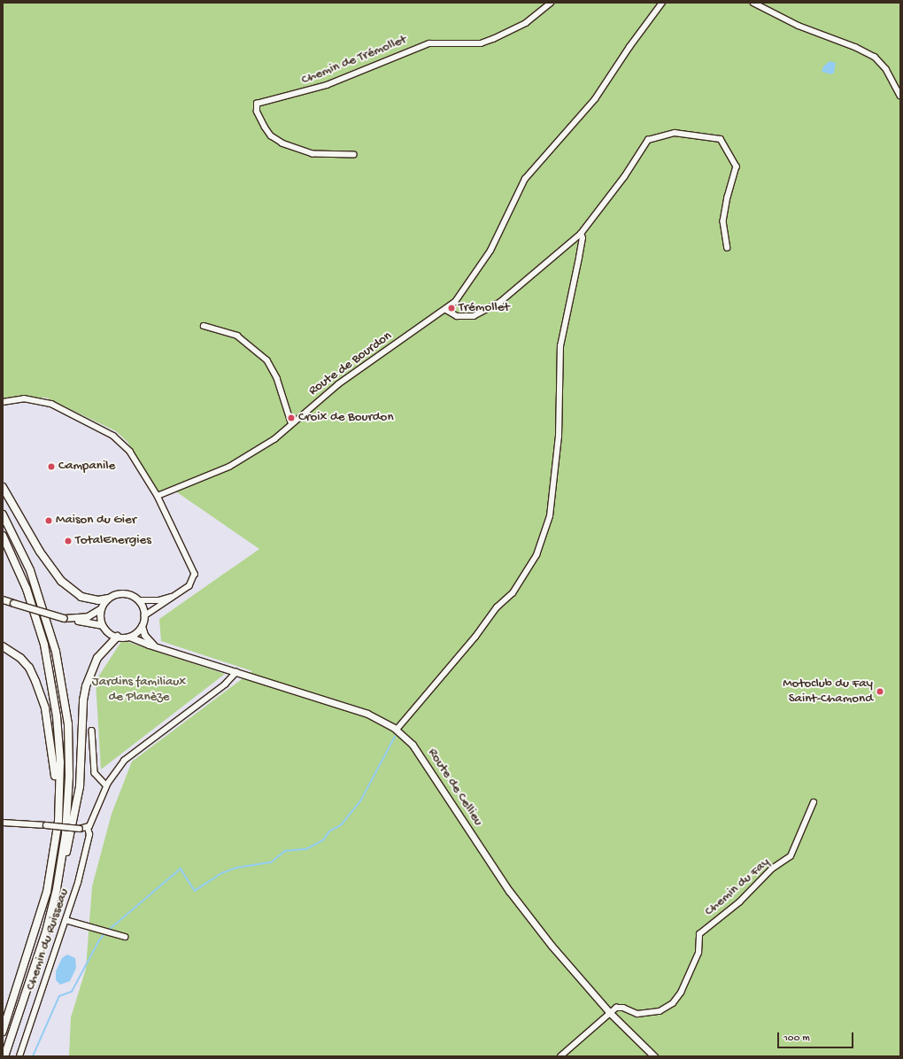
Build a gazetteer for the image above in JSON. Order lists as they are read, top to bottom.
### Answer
{
  "streets": {
    "main road": ["Route de Cellieu"],
    "street": [
      "Chemin de Trémollet",
      "Route de Bourdon",
      "Chemin du Fay",
      "Chemin du Ruisseau"
    ]
  },
  "crossings": [
    ["Route de Cellieu", "Chemin du Fay"]
  ],
  "parks": ["Jardins familiaux de Planèze"],
  "places": [
    "Trémollet",
    "Croix de Bourdon",
    "Campanile",
    "Maison du Gier",
    "TotalEnergies",
    "Motoclub du Fay Saint-Chamond"
  ],
  "scale_bar": "100 m"
}
